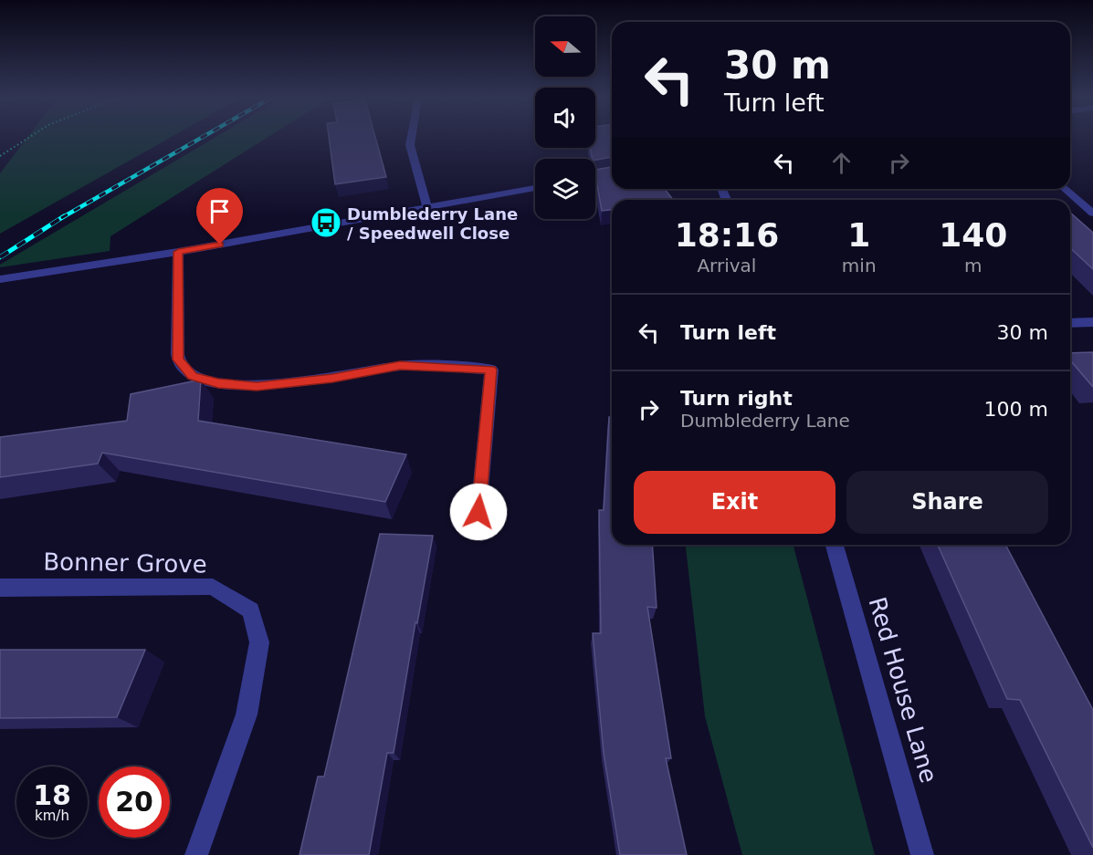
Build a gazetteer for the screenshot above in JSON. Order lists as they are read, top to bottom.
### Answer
{
  "streets": {
    "street": ["Bonner Grove", "Red House Lane"]
  },
  "places": {
    "bus stop": ["Dumblederry Lane / Speedwell Close"]
  },
  "north": "left",
  "page": {
    "turn": ["30 m", "Turn left"],
    "eta": [
      "18:16",
      "Arrival",
      "1",
      "min",
      "140",
      "m"
    ],
    "list": [
      {
        "name": "Turn left",
        "value": "30 m"
      },
      {
        "name": "Turn right",
        "note": "Dumblederry Lane",
        "value": "100 m"
      }
    ],
    "buttons": ["Exit", "Share"],
    "speed": "18 km/h",
    "limit": "20"
  }
}
